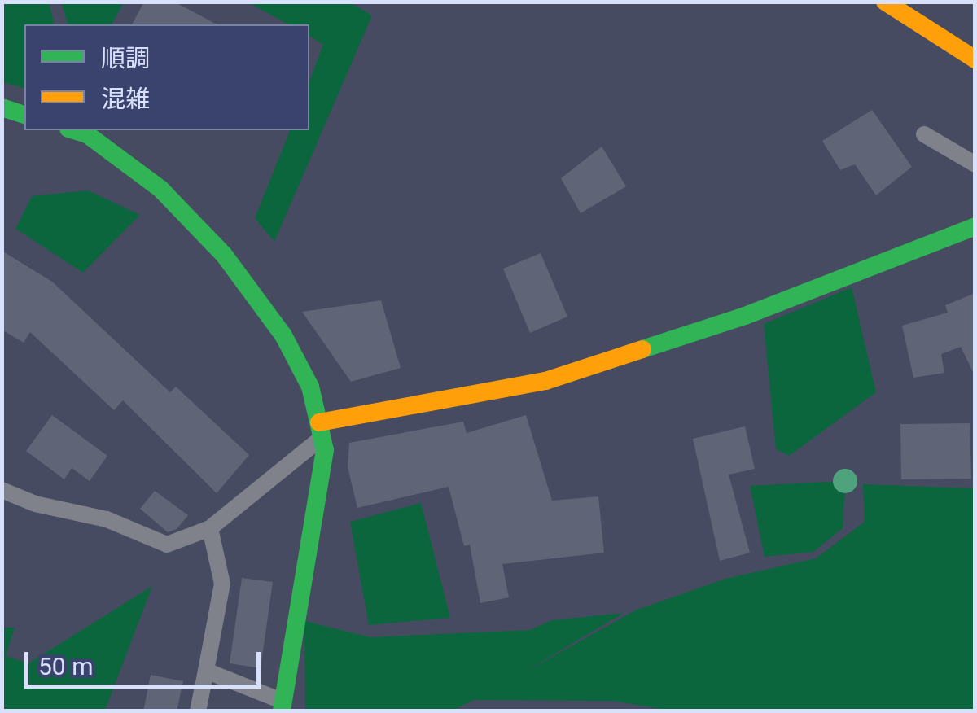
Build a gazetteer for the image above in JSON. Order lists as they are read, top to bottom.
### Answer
{
  "legend": ["順調", "混雑"],
  "scale_bar": "50 m"
}
